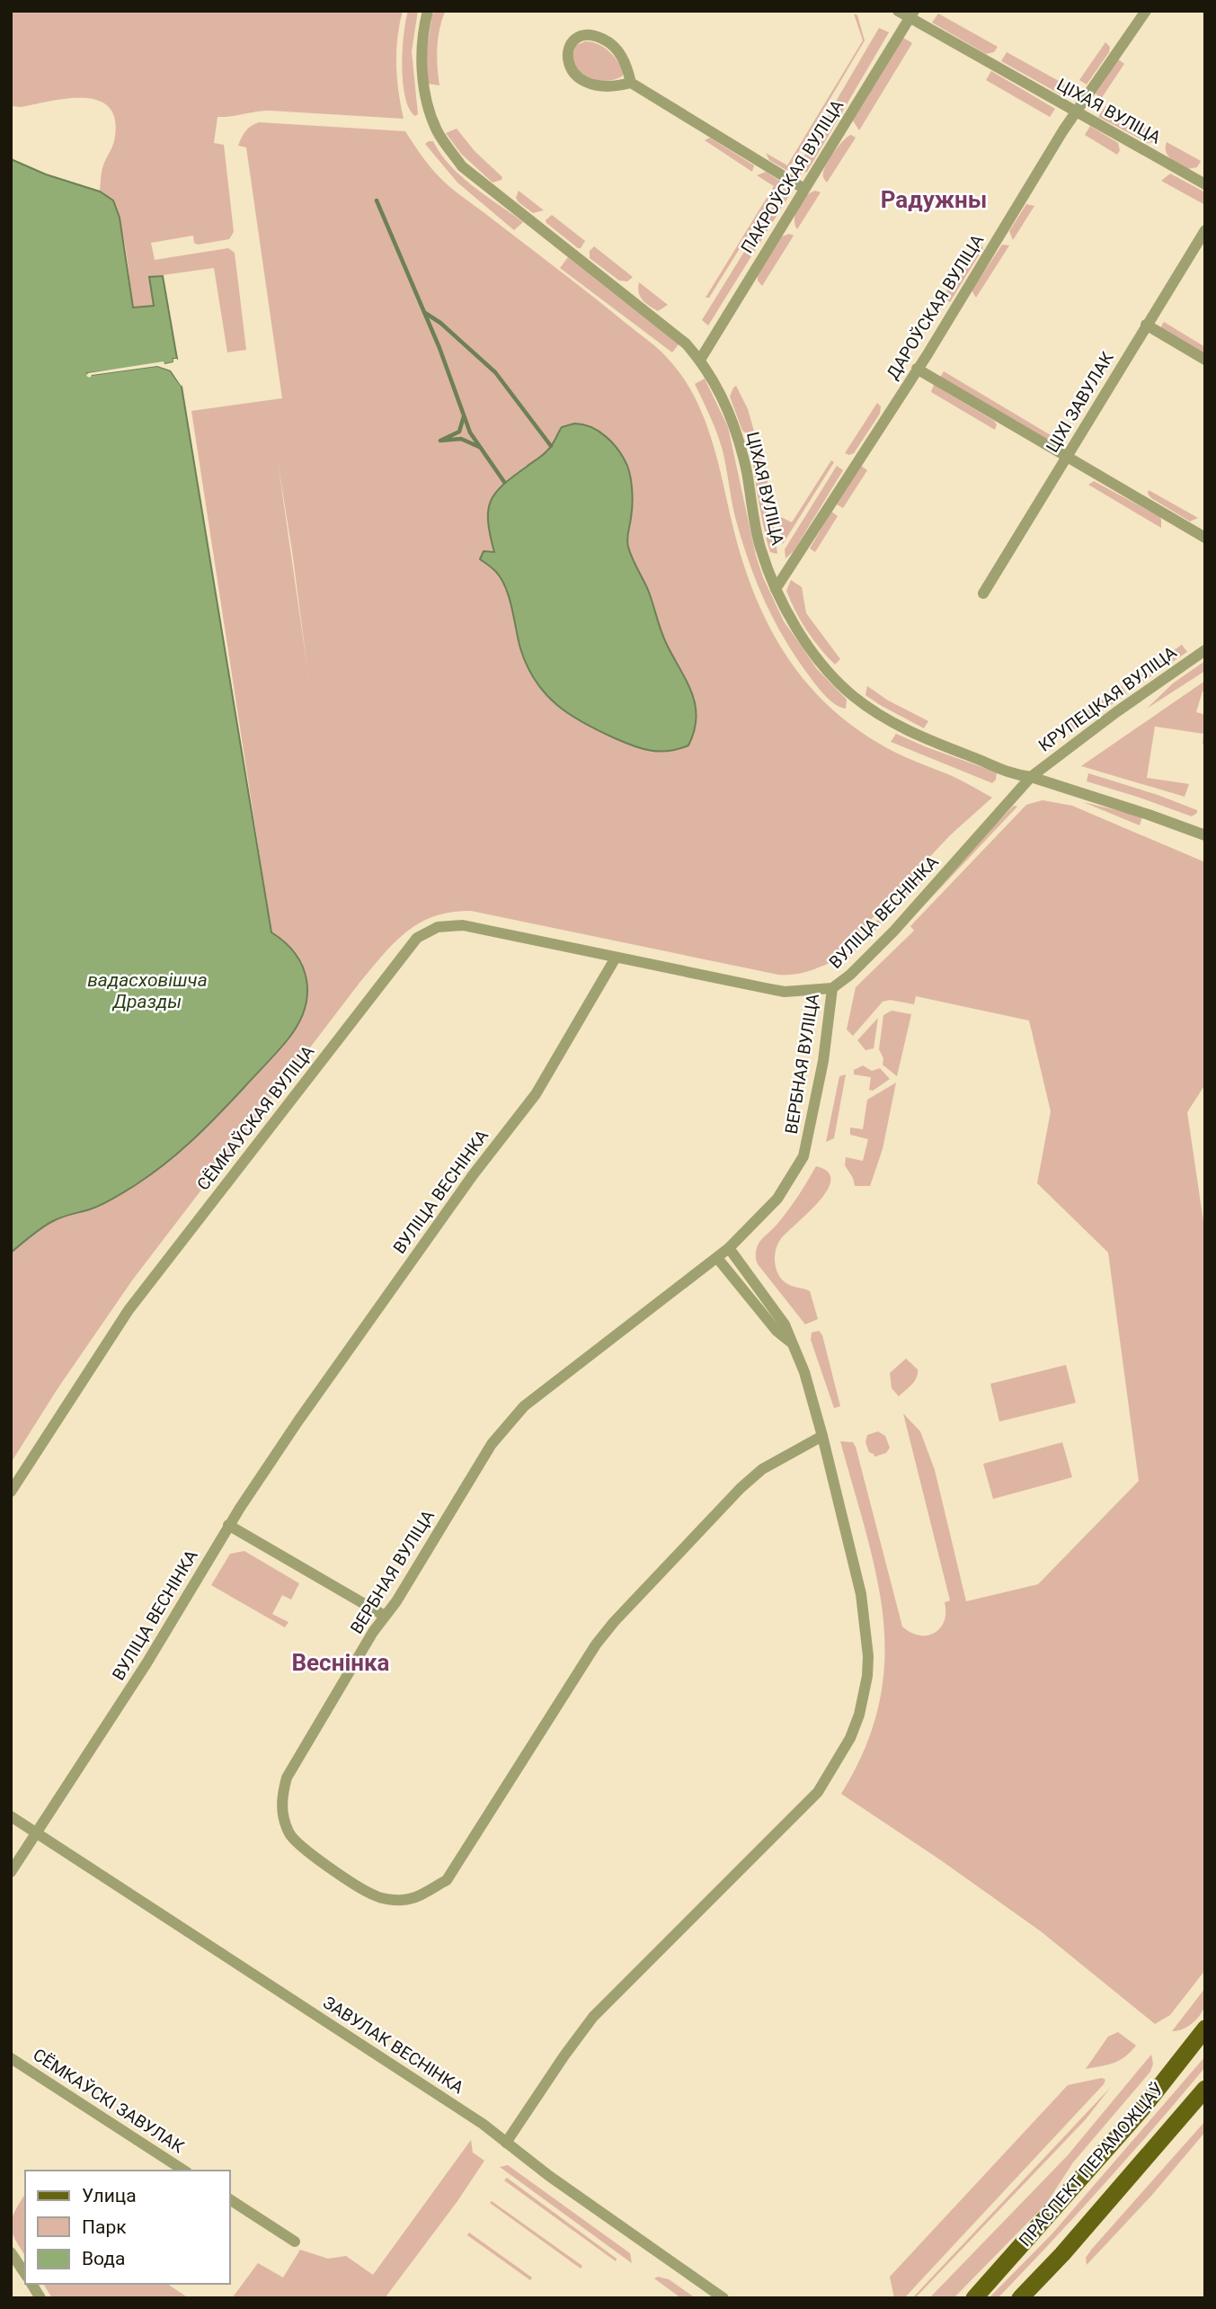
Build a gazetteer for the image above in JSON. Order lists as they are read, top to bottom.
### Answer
{
  "streets": {
    "main road": ["ПРАСПЕКТ ПЕРАМОЖЦАЎ"],
    "street": [
      "ЦІХАЯ ВУЛІЦА",
      "ПАКРОЎСКАЯ ВУЛІЦА",
      "ДАРОЎСКАЯ ВУЛІЦА",
      "ЦІХІ ЗАВУЛАК",
      "КРУПЕЦКАЯ ВУЛІЦА",
      "ВУЛІЦА ВЕСНІНКА",
      "ВЕРБНАЯ ВУЛІЦА",
      "СЁМКАЎСКАЯ ВУЛІЦА",
      "ЗАВУЛАК ВЕСНІНКА",
      "СЁМКАЎСКІ ЗАВУЛАК"
    ]
  },
  "crossings": [
    ["ЦІХАЯ ВУЛІЦА", "ПАКРОЎСКАЯ ВУЛІЦА"],
    ["ЦІХАЯ ВУЛІЦА", "ДАРОЎСКАЯ ВУЛІЦА"],
    ["ЦІХАЯ ВУЛІЦА", "КРУПЕЦКАЯ ВУЛІЦА"],
    ["ЦІХАЯ ВУЛІЦА", "ВУЛІЦА ВЕСНІНКА"],
    ["КРУПЕЦКАЯ ВУЛІЦА", "ВУЛІЦА ВЕСНІНКА"],
    ["ВУЛІЦА ВЕСНІНКА", "ВЕРБНАЯ ВУЛІЦА"],
    ["ВУЛІЦА ВЕСНІНКА", "СЁМКАЎСКАЯ ВУЛІЦА"],
    ["ВУЛІЦА ВЕСНІНКА", "ЗАВУЛАК ВЕСНІНКА"]
  ],
  "districts": ["Радужны", "Веснінка"],
  "water": ["вадасховішча Дразды"],
  "legend": ["Улица", "Парк", "Вода"]
}
